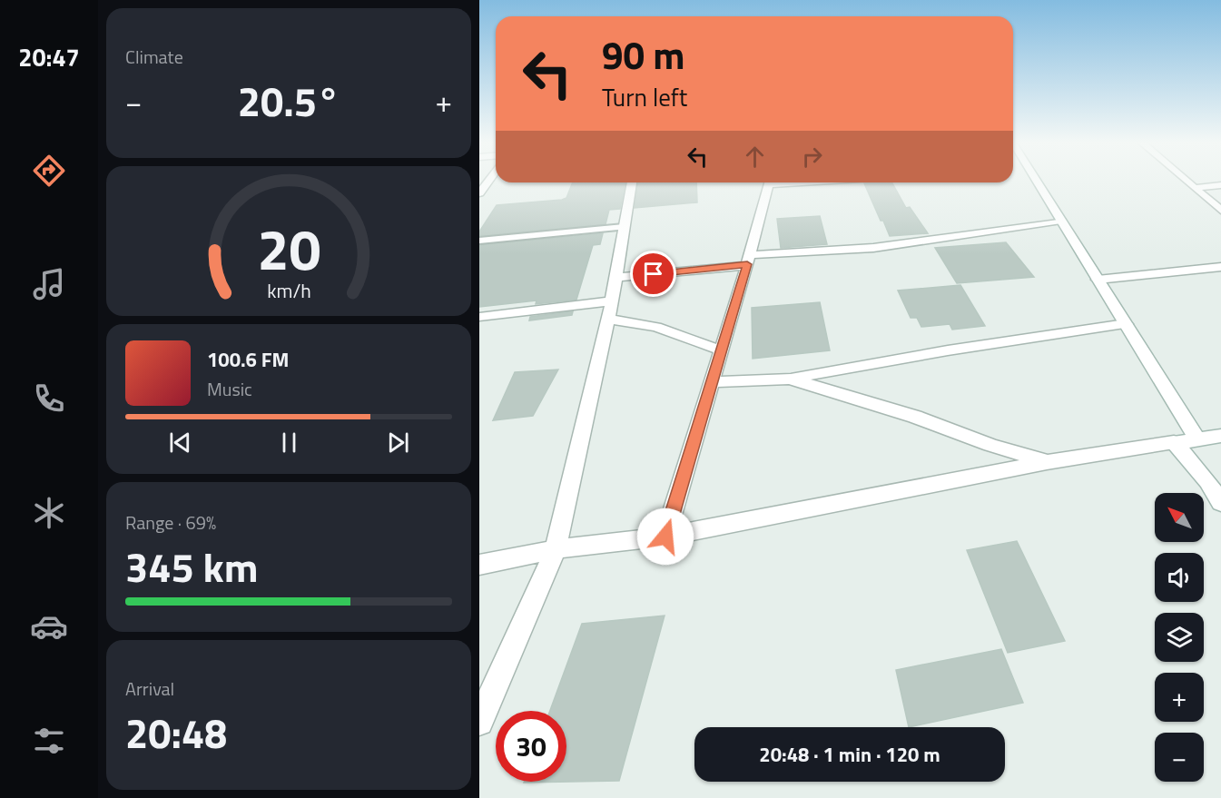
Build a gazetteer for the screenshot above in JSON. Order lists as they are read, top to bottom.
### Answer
{
  "north": "top left",
  "page": {
    "tabs": "20:47",
    "tile": [
      "Climate",
      ["Range · 69%", "345 km"],
      ["Arrival", "20:48"]
    ],
    "turn": ["90 m", "Turn left"],
    "heat": ["−", "20.5°", "+"],
    "song": ["100.6 FM", "Music"],
    "map_buttons": ["+", "−"],
    "limit": "30",
    "trip": "20:48 · 1 min · 120 m",
    "gauge": ["20", "km/h"]
  }
}
